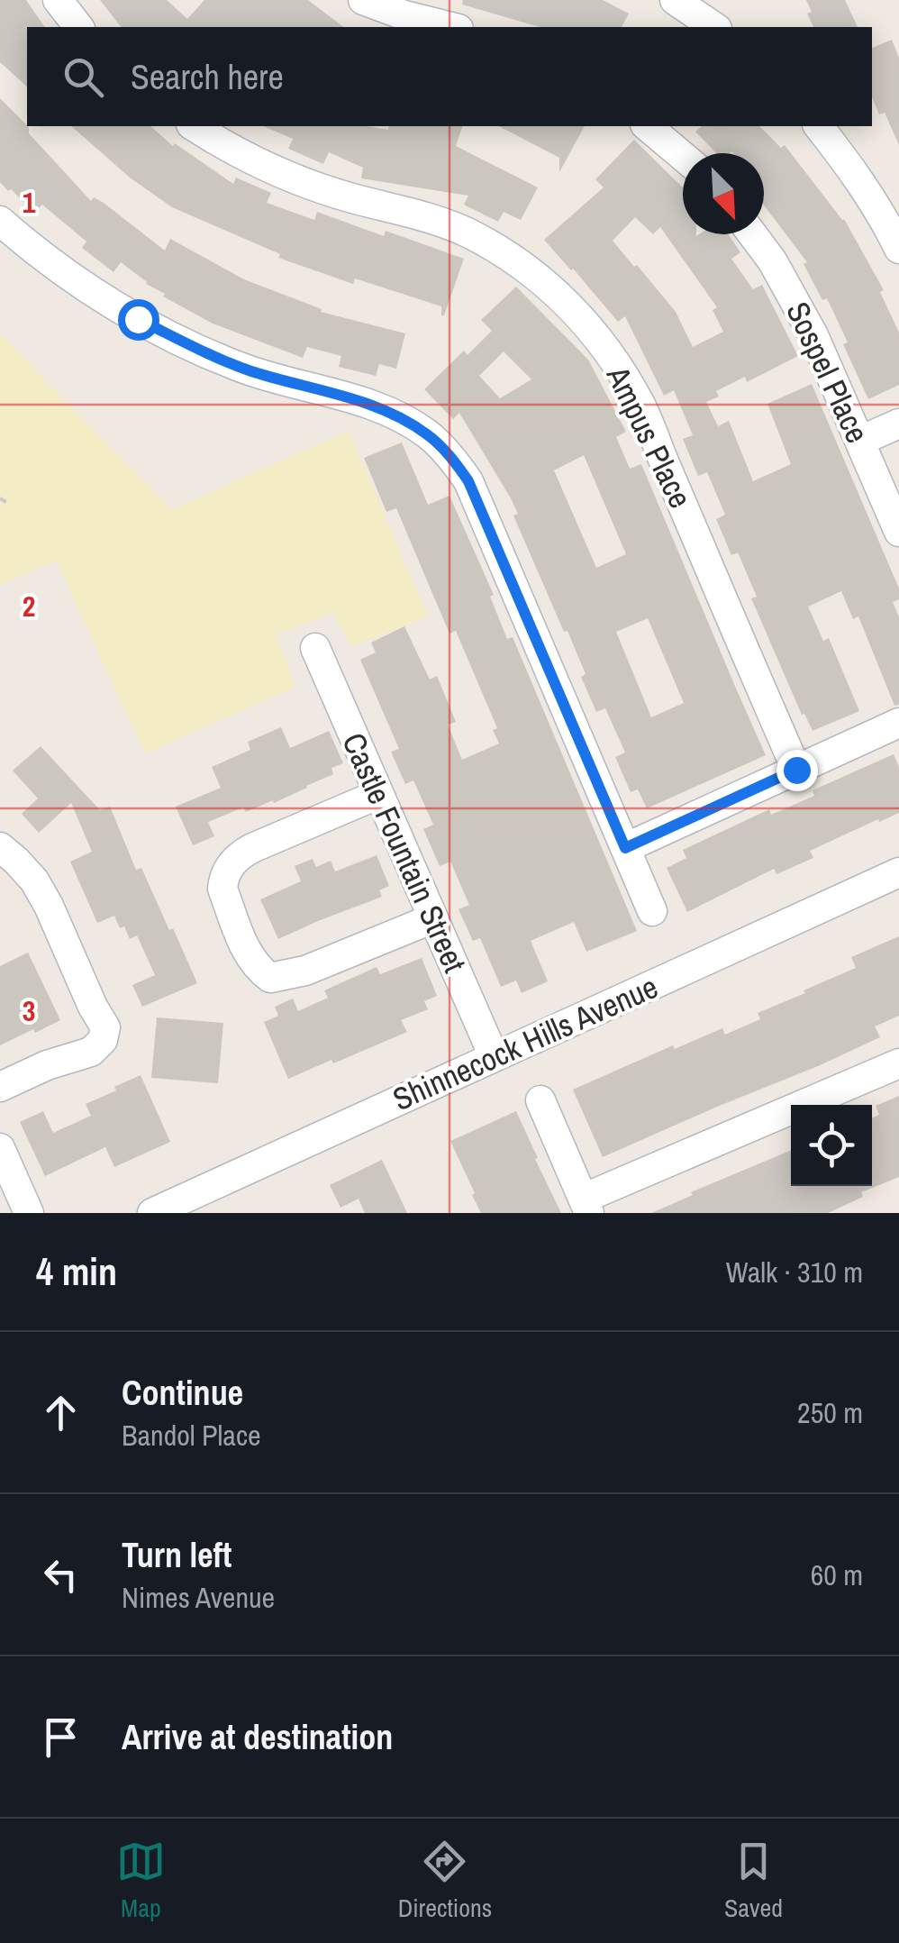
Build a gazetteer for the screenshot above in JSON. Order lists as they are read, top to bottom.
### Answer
{
  "streets": {
    "street": [
      "Sospel Place",
      "Ampus Place",
      "Castle Fountain Street",
      "Shinnecock Hills Avenue"
    ]
  },
  "crossings": [
    ["Castle Fountain Street", "Shinnecock Hills Avenue"]
  ],
  "north": "bottom right",
  "page": {
    "search": "Search here",
    "heading": ["4 min", "Walk · 310 m"],
    "list": [
      ["Continue", "Bandol Place", "250 m"],
      ["Turn left", "Nimes Avenue", "60 m"],
      "Arrive at destination"
    ],
    "nav": ["Map", "Directions", "Saved"]
  },
  "grid": {
    "rows": ["1", "2", "3"]
  }
}
